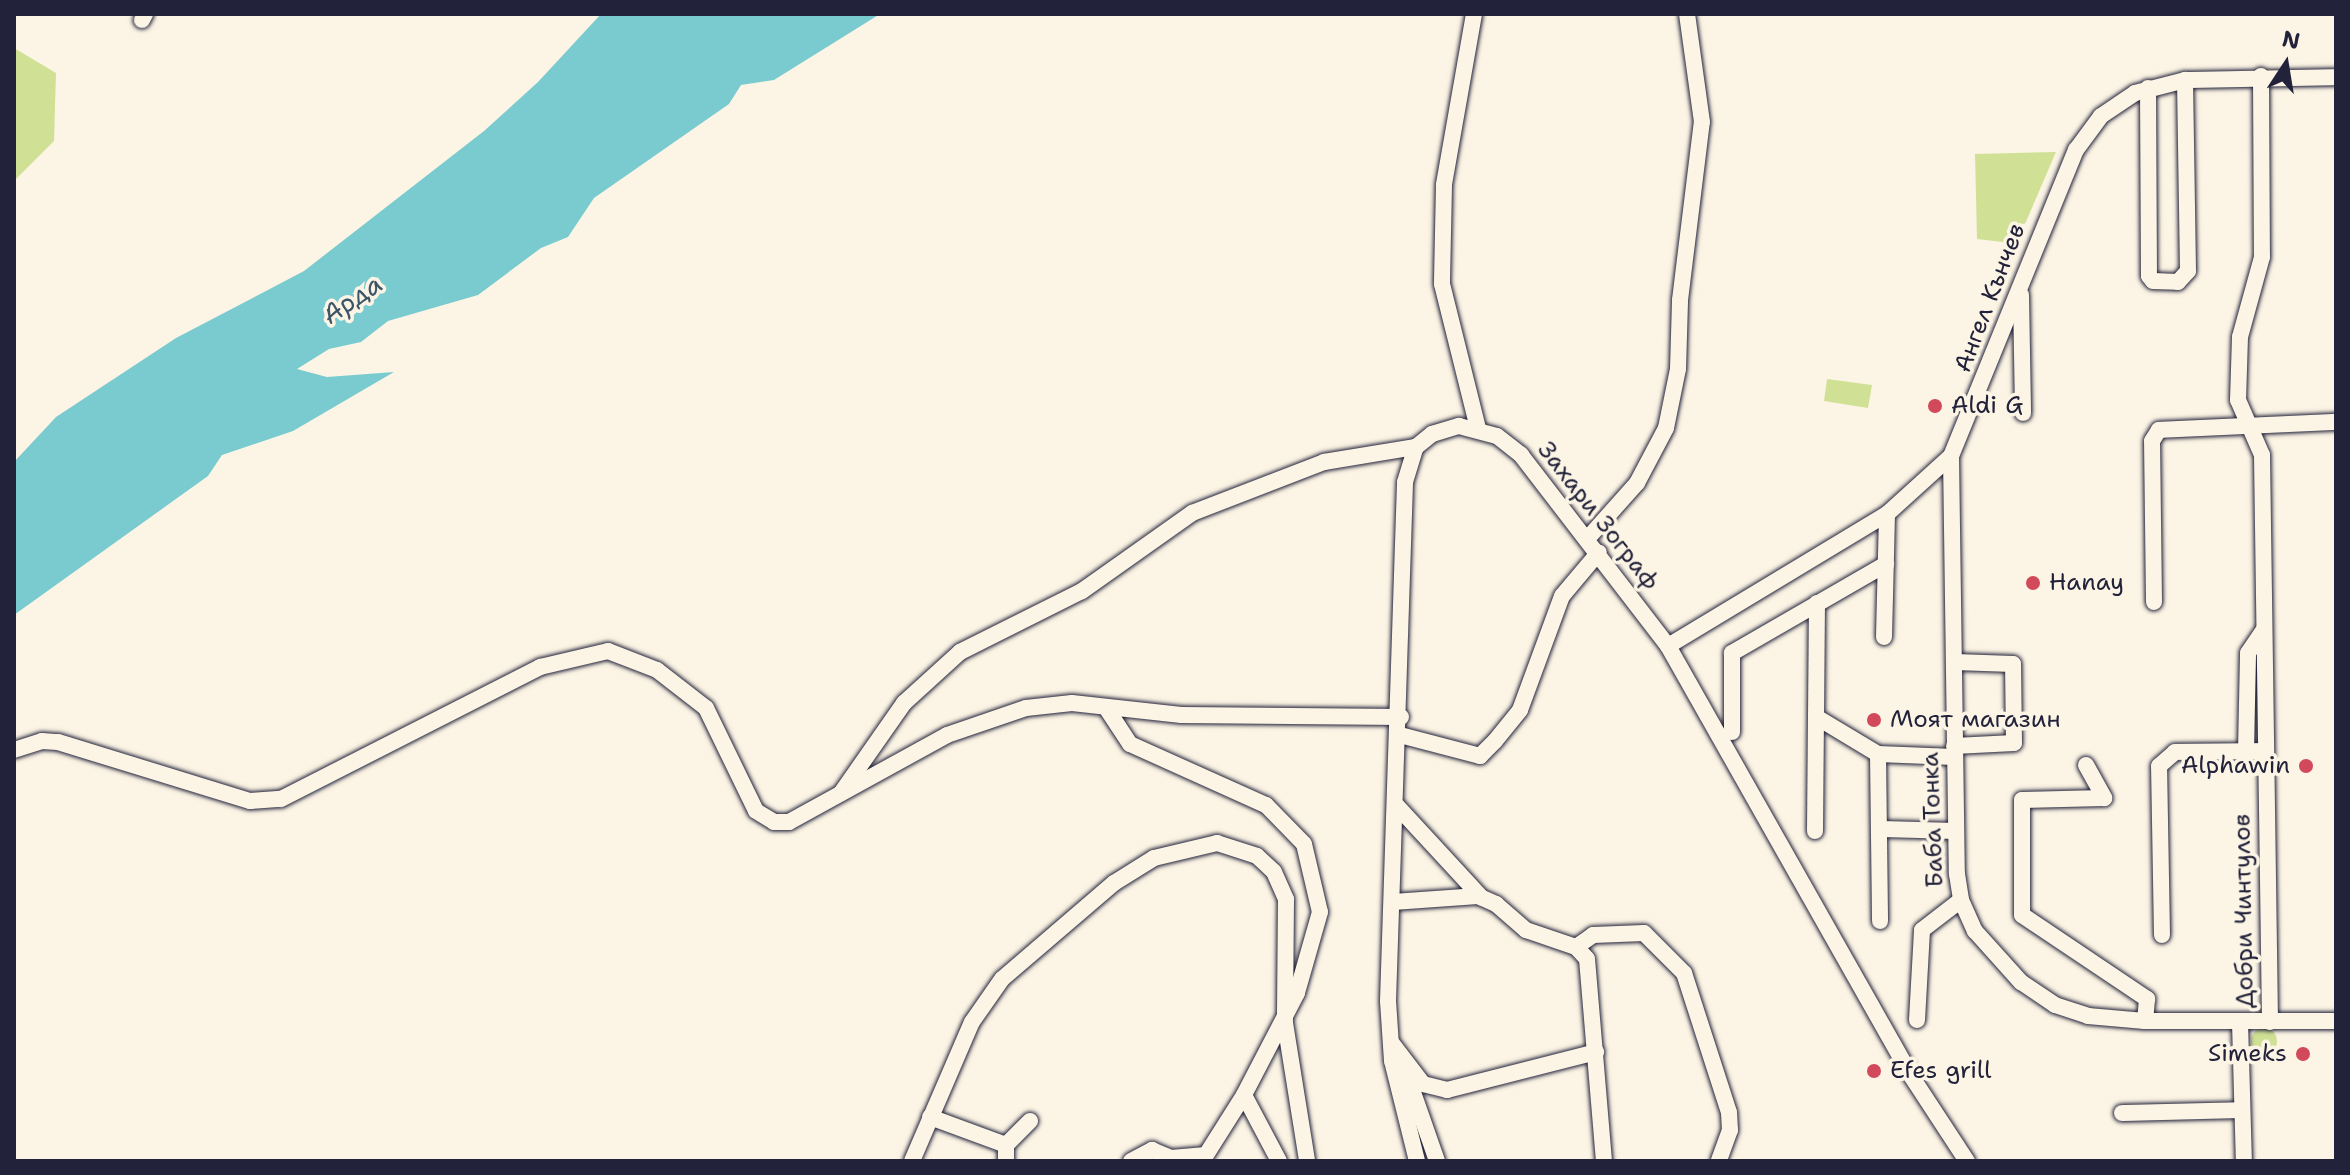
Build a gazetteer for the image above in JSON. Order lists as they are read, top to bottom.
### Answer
{
  "streets": {
    "street": [
      "Ангел Кънчев",
      "Захари Зограф",
      "Баба Тонка",
      "Добри Чинтулов"
    ]
  },
  "crossings": [
    ["Ангел Кънчев", "Захари Зограф"],
    ["Ангел Кънчев", "Баба Тонка"],
    ["Ангел Кънчев", "Добри Чинтулов"],
    ["Баба Тонка", "Добри Чинтулов"]
  ],
  "water": ["Арда"],
  "places": [
    "Aldi G",
    "Hanay",
    "Моят магазин",
    "Alphawin",
    "Simeks",
    "Efes grill"
  ],
  "north": "top"
}
